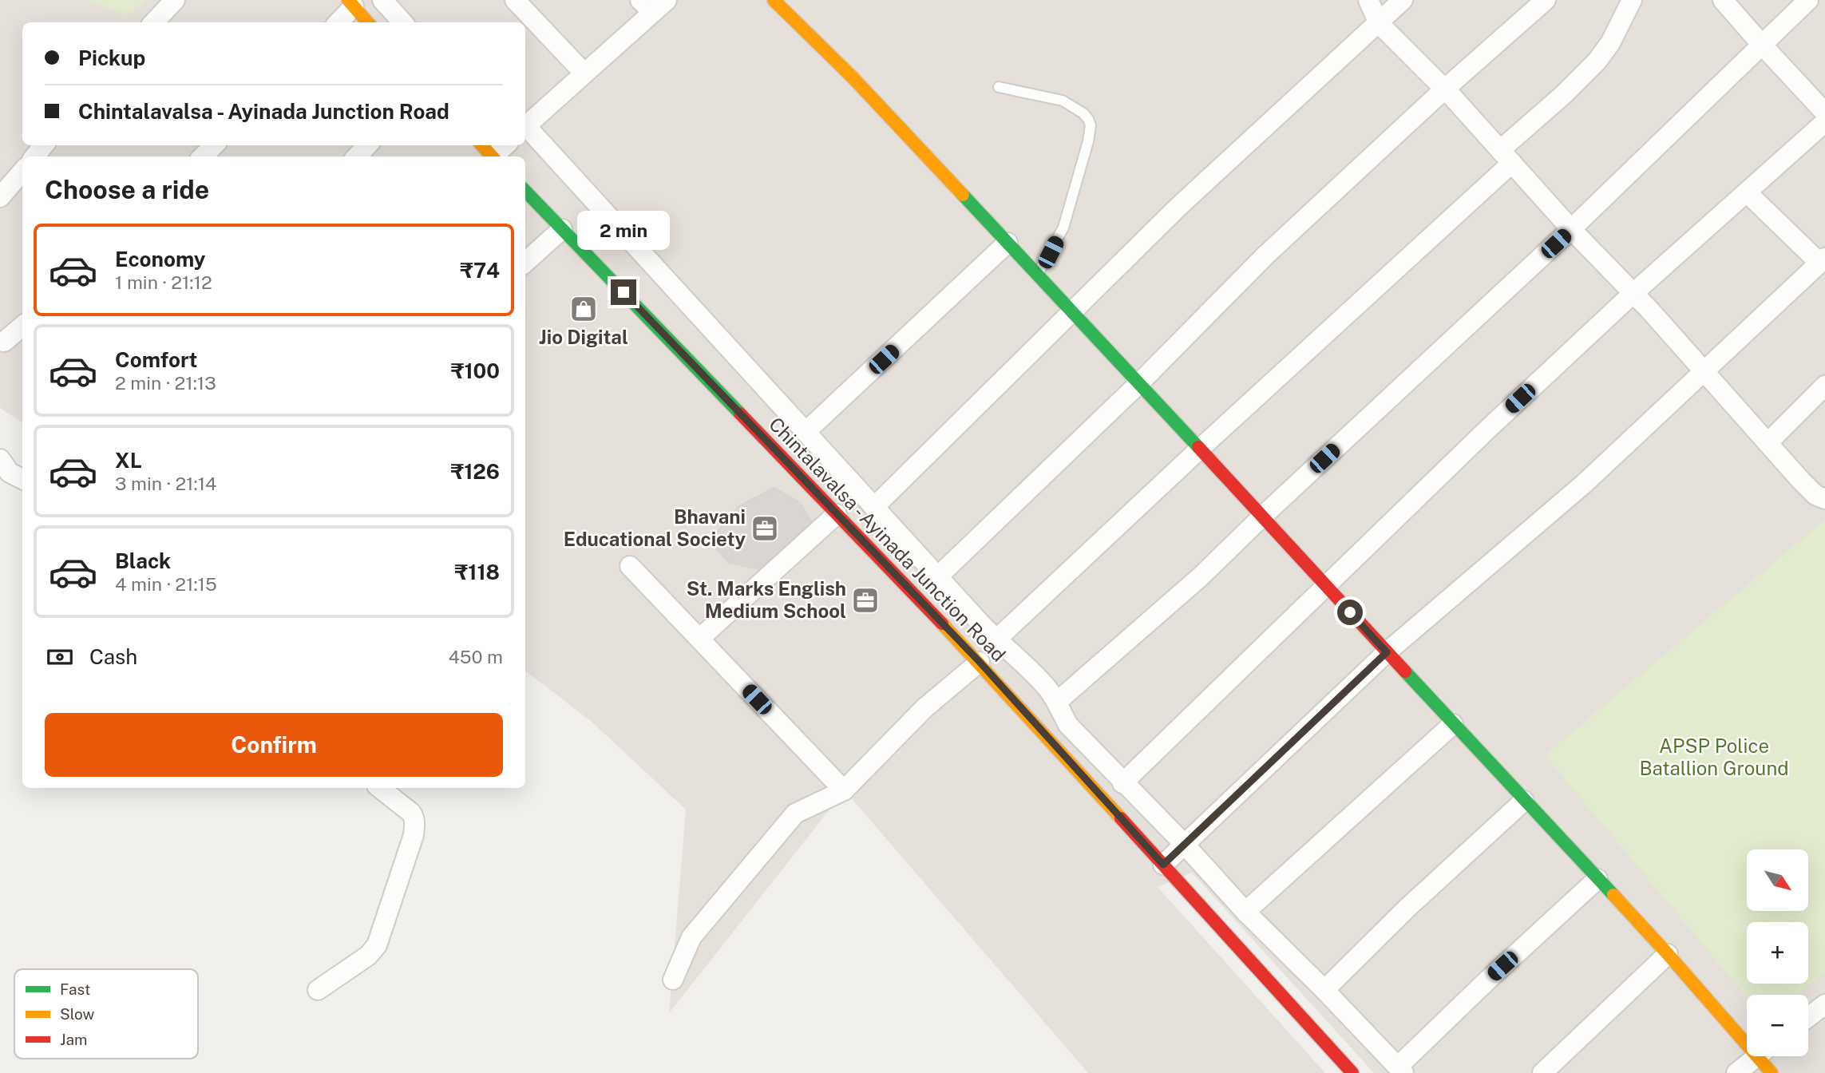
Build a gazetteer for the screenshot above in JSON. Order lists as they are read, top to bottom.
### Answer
{
  "streets": {
    "street": ["Chintalavalsa - Ayinada Junction Road"]
  },
  "parks": ["APSP Police Batallion Ground"],
  "places": {
    "shop": ["Jio Digital"],
    "office": ["Bhavani Educational Society", "St. Marks English Medium School"]
  },
  "legend": ["Fast", "Slow", "Jam"],
  "north": "bottom right",
  "page": {
    "banner": ["Pickup", "Chintalavalsa - Ayinada Junction Road"],
    "heading": "Choose a ride",
    "bubble": "2 min",
    "list": [
      {
        "name": "Economy",
        "note": "1 min · 21:12",
        "value": "₹74"
      },
      {
        "name": "Comfort",
        "note": "2 min · 21:13",
        "value": "₹100"
      },
      {
        "name": "XL",
        "note": "3 min · 21:14",
        "value": "₹126"
      },
      {
        "name": "Black",
        "note": "4 min · 21:15",
        "value": "₹118"
      }
    ],
    "pay": ["Cash", "450 m"],
    "buttons": "Confirm",
    "map_buttons": ["+", "−"]
  }
}
